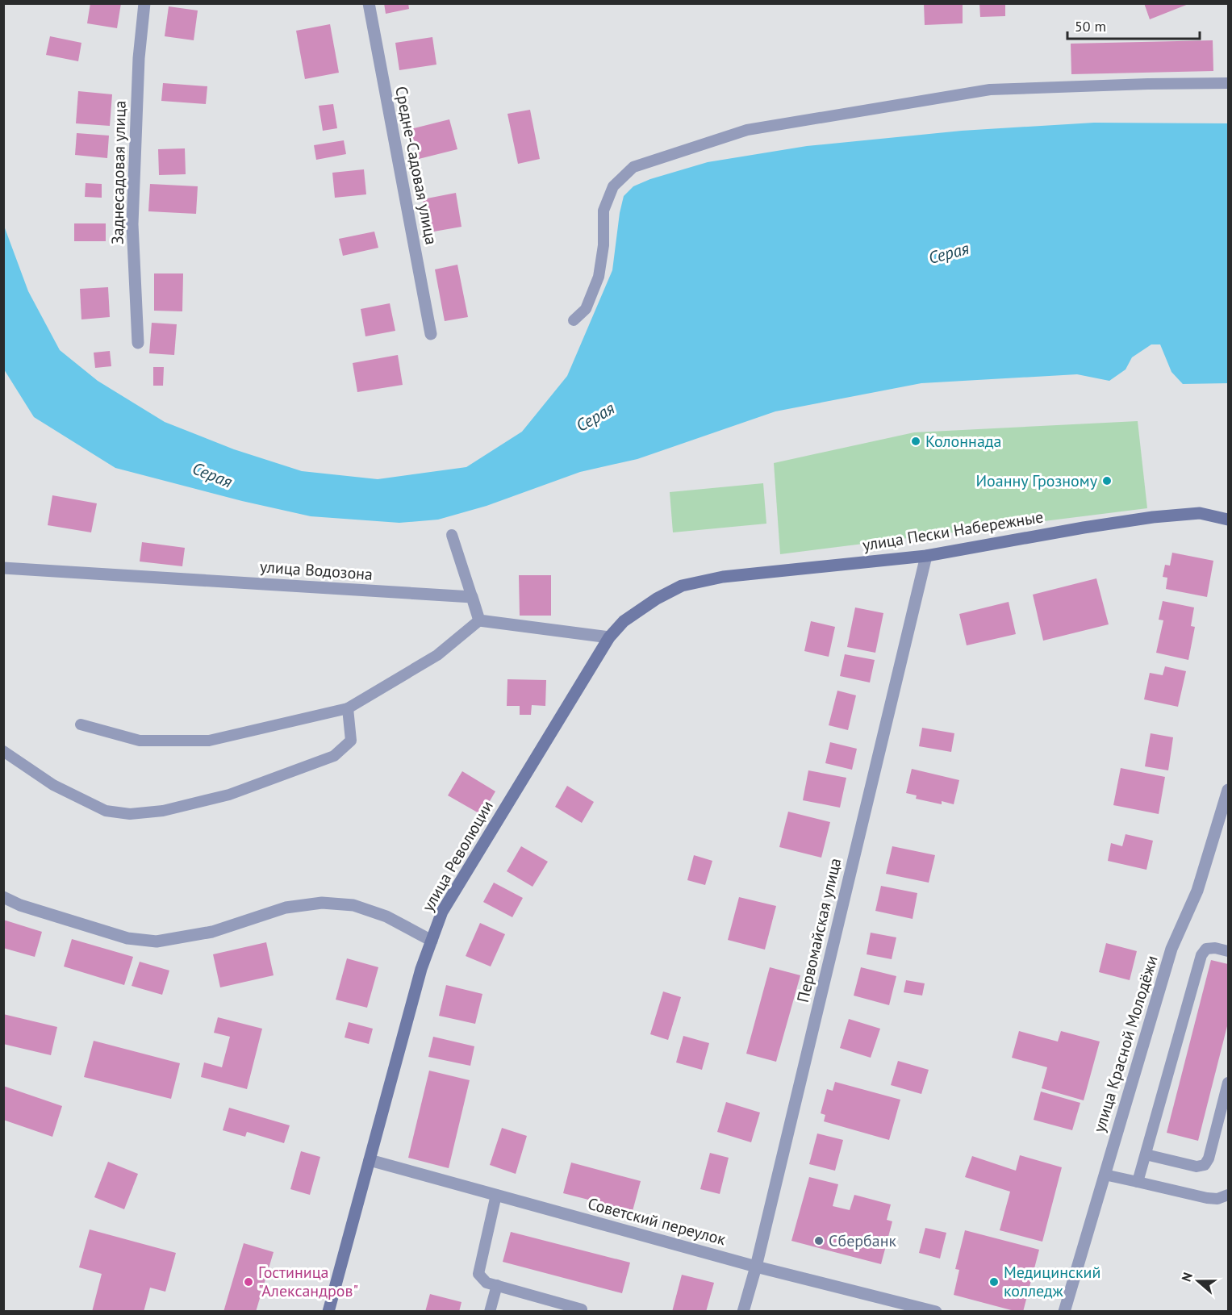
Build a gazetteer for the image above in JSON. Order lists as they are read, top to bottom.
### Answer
{
  "streets": {
    "main road": ["улица Пески Набережные", "улица Революции"],
    "street": [
      "Средне-Садовая улица",
      "Заднесадовая улица",
      "улица Водозона",
      "Первомайская улица",
      "улица Красной Молодёжи",
      "Советский переулок"
    ]
  },
  "crossings": [
    ["улица Пески Набережные", "улица Революции"],
    ["улица Пески Набережные", "Первомайская улица"],
    ["улица Революции", "Советский переулок"],
    ["Первомайская улица", "Советский переулок"]
  ],
  "water": ["Серая"],
  "places": [
    "Колоннада",
    "Иоанну Грозному",
    "Сбербанк",
    "Гостиница \"Александров\"",
    "Медицинский колледж"
  ],
  "scale_bar": "50 m",
  "north": "left"
}
